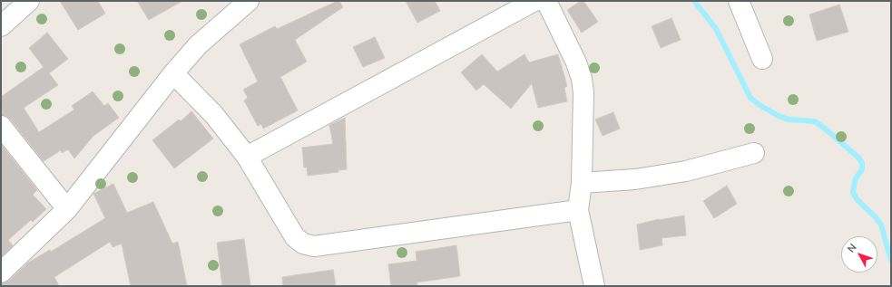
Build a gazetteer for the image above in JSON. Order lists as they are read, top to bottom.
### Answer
{
  "north": "top left"
}
